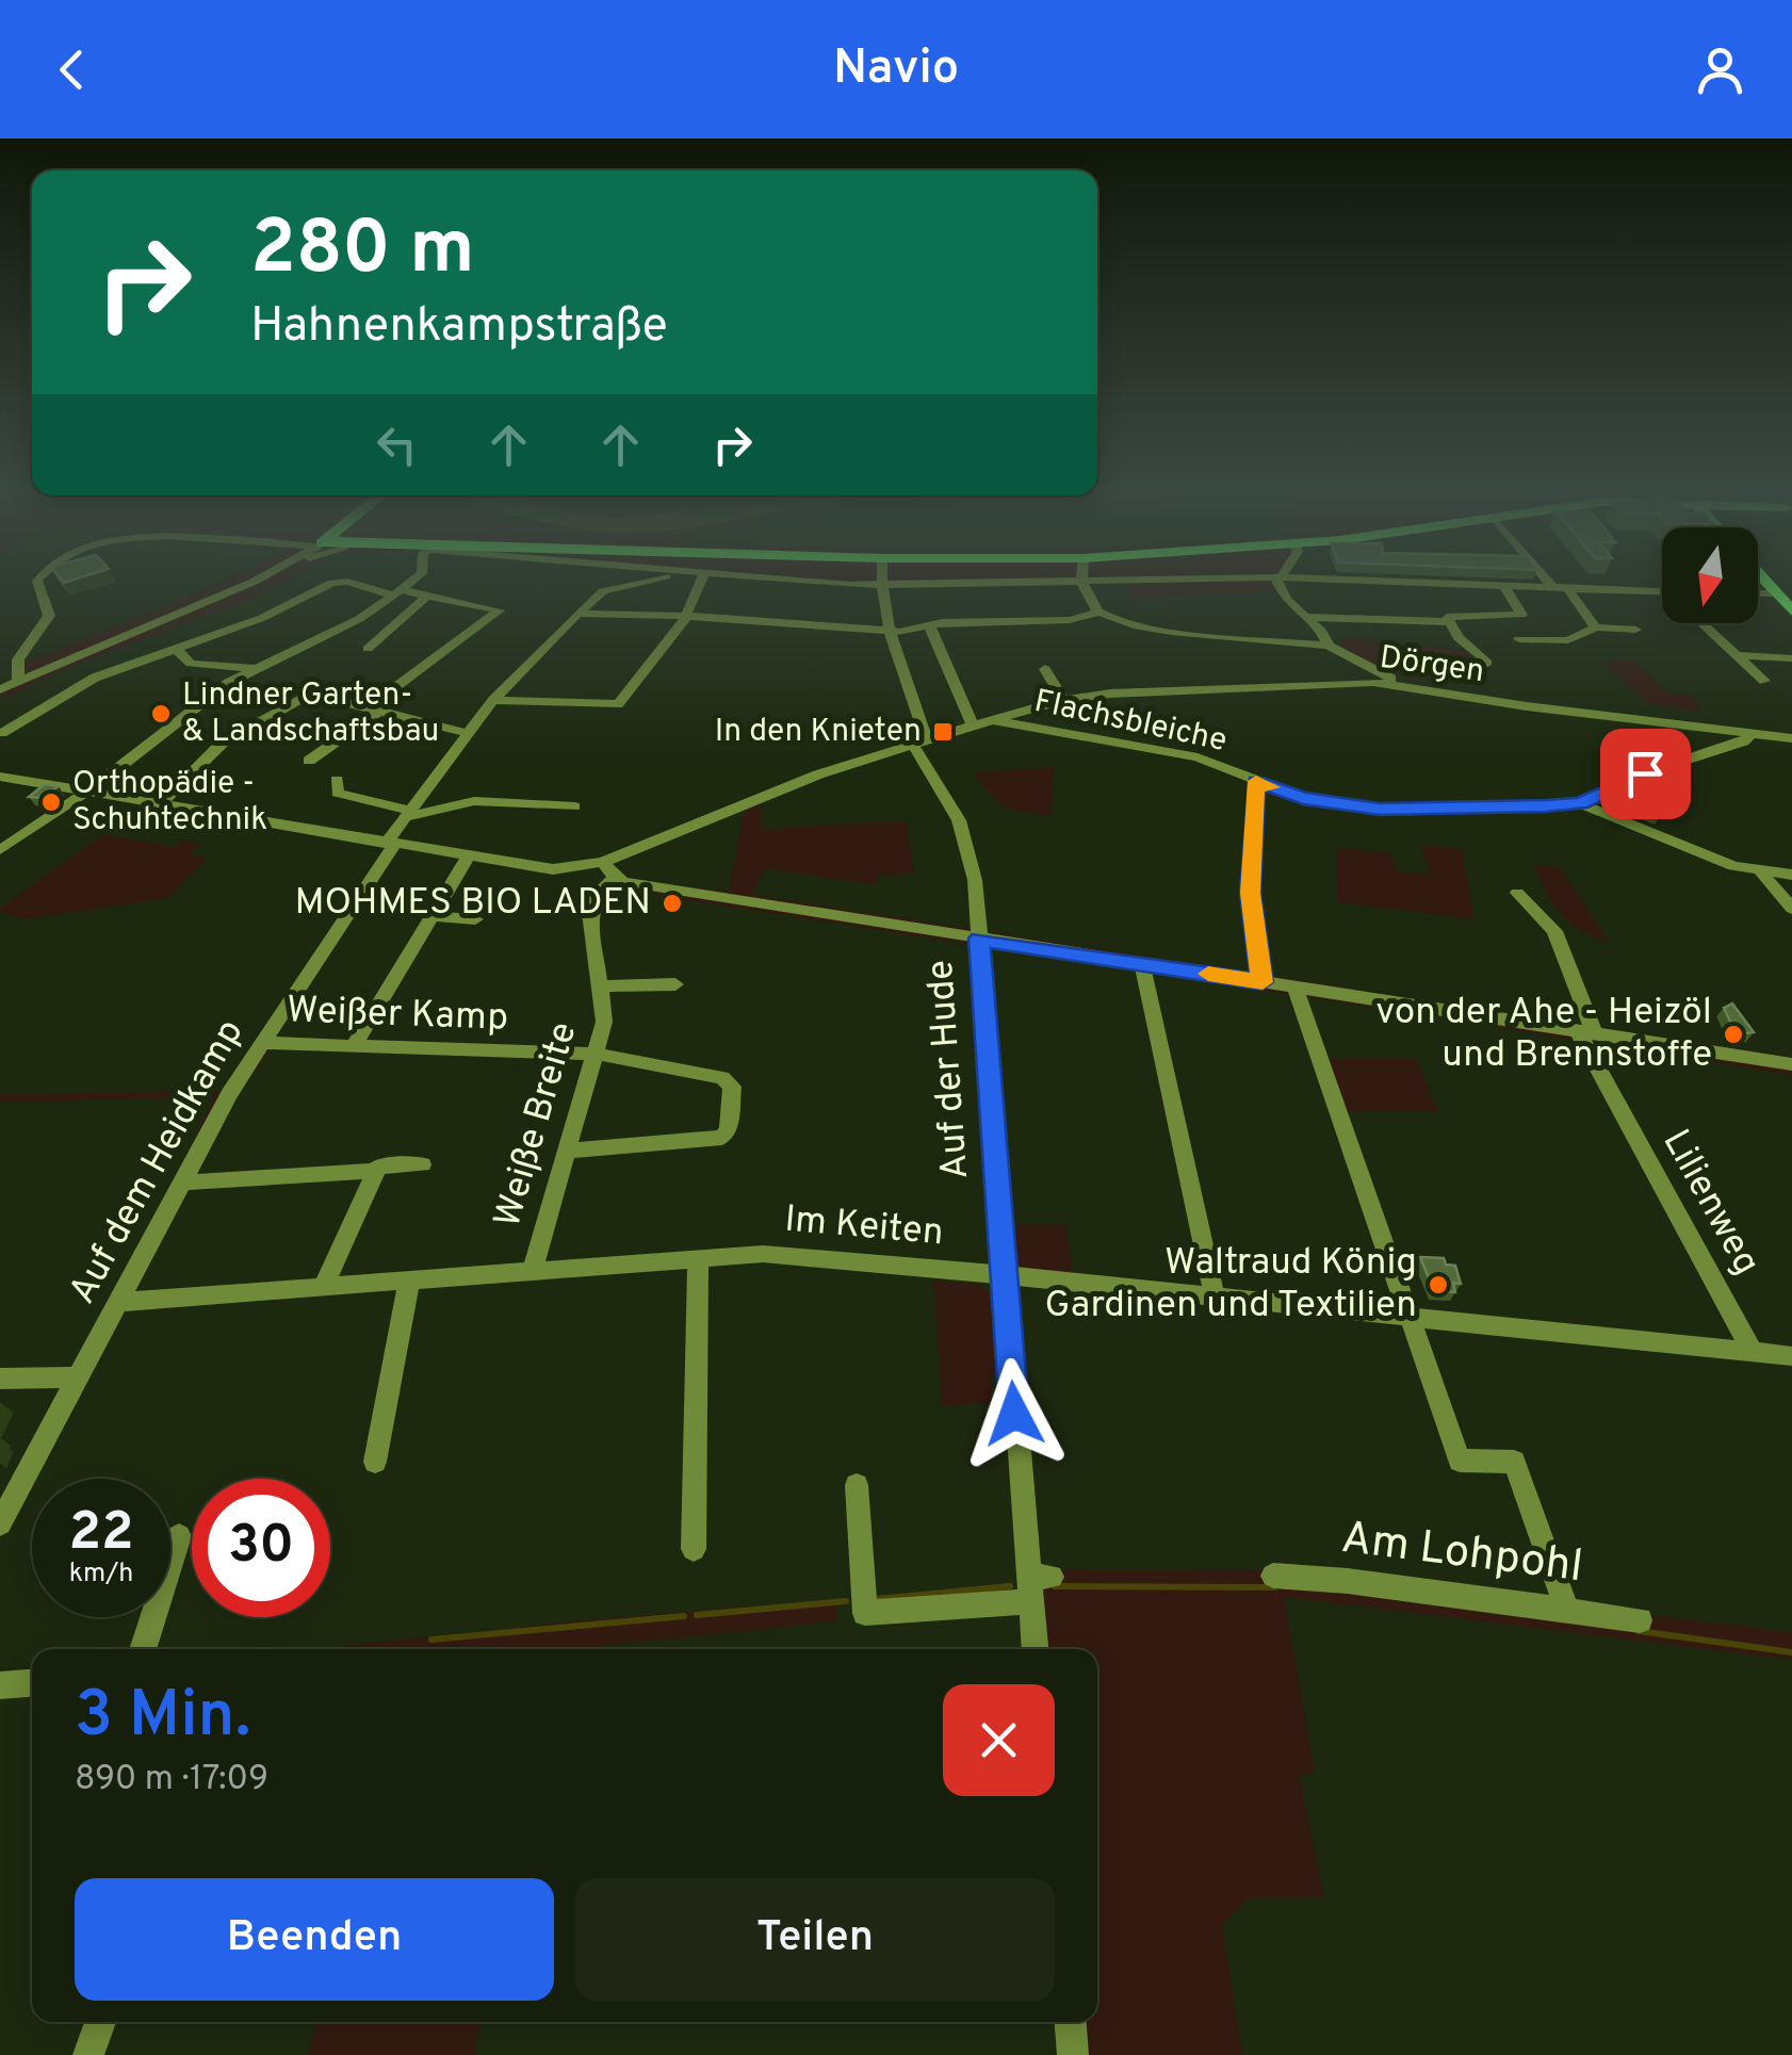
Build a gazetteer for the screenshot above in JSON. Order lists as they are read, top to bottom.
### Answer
{
  "streets": {
    "street": [
      "Dörgen",
      "Flachsbleiche",
      "Weißer Kamp",
      "Auf der Hude",
      "Weiße Breite",
      "Auf dem Heidkamp",
      "Lilienweg",
      "Im Keiten",
      "Am Lohpohl"
    ]
  },
  "crossings": [
    ["Dörgen", "Flachsbleiche"],
    ["Dörgen", "Auf der Hude"],
    ["Dörgen", "Auf dem Heidkamp"],
    ["Weißer Kamp", "Weiße Breite"],
    ["Weißer Kamp", "Auf dem Heidkamp"],
    ["Auf der Hude", "Im Keiten"],
    ["Weiße Breite", "Im Keiten"],
    ["Auf dem Heidkamp", "Im Keiten"],
    ["Lilienweg", "Im Keiten"]
  ],
  "places": {
    "other": [
      "Lindner Garten- & Landschaftsbau",
      "Orthopädie - Schuhtechnik",
      "MOHMES BIO LADEN",
      "von der Ahe - Heizöl und Brennstoffe",
      "Waltraud König Gardinen und Textilien"
    ],
    "transit": ["In den Knieten"]
  },
  "north": "bottom",
  "page": {
    "header": "Navio",
    "turn": ["280 m", "Hahnenkampstraße"],
    "speed": "22 km/h",
    "limit": "30",
    "heading": ["3 Min.", "890 m · 17:09"],
    "buttons": ["Beenden", "Teilen"]
  }
}
